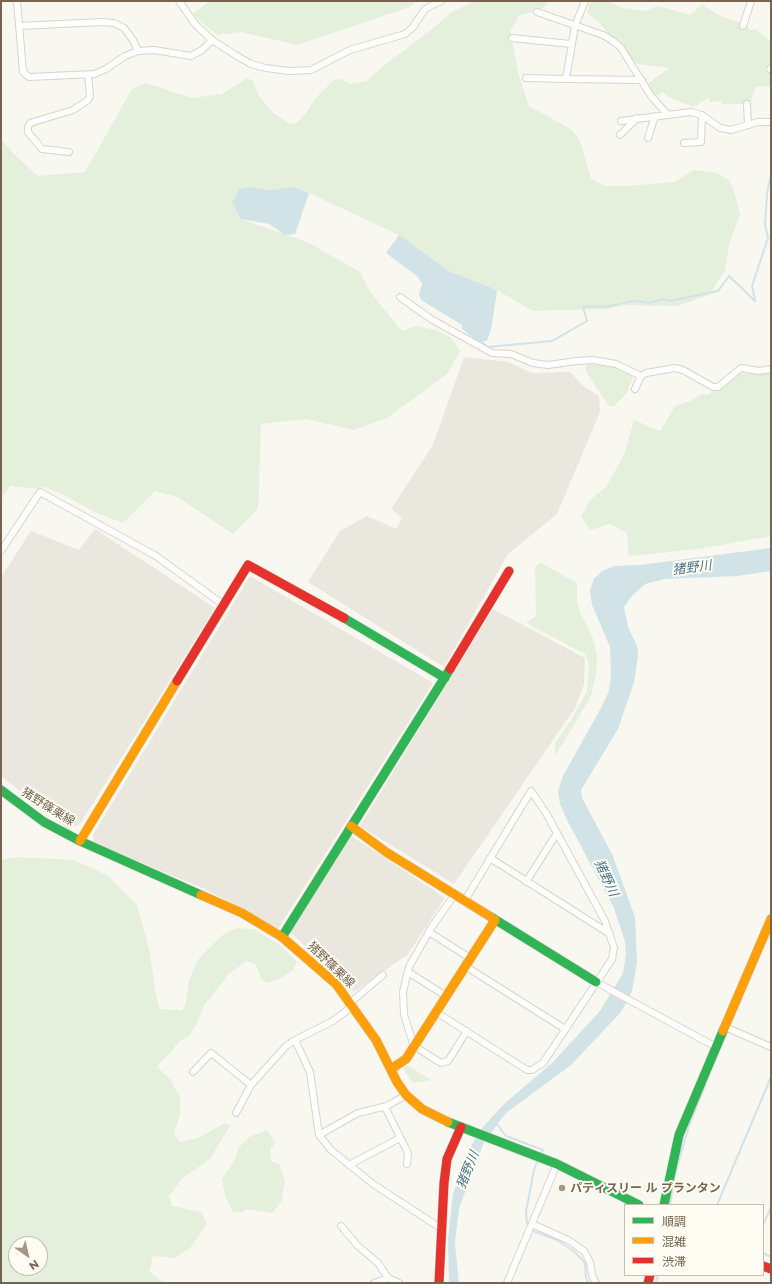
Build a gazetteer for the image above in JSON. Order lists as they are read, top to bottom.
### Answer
{
  "streets": {
    "street": ["猪野篠栗線"]
  },
  "water": ["猪野川"],
  "places": ["パティスリー ル プランタン"],
  "legend": ["順調", "混雑", "渋滞"],
  "north": "bottom right"
}
